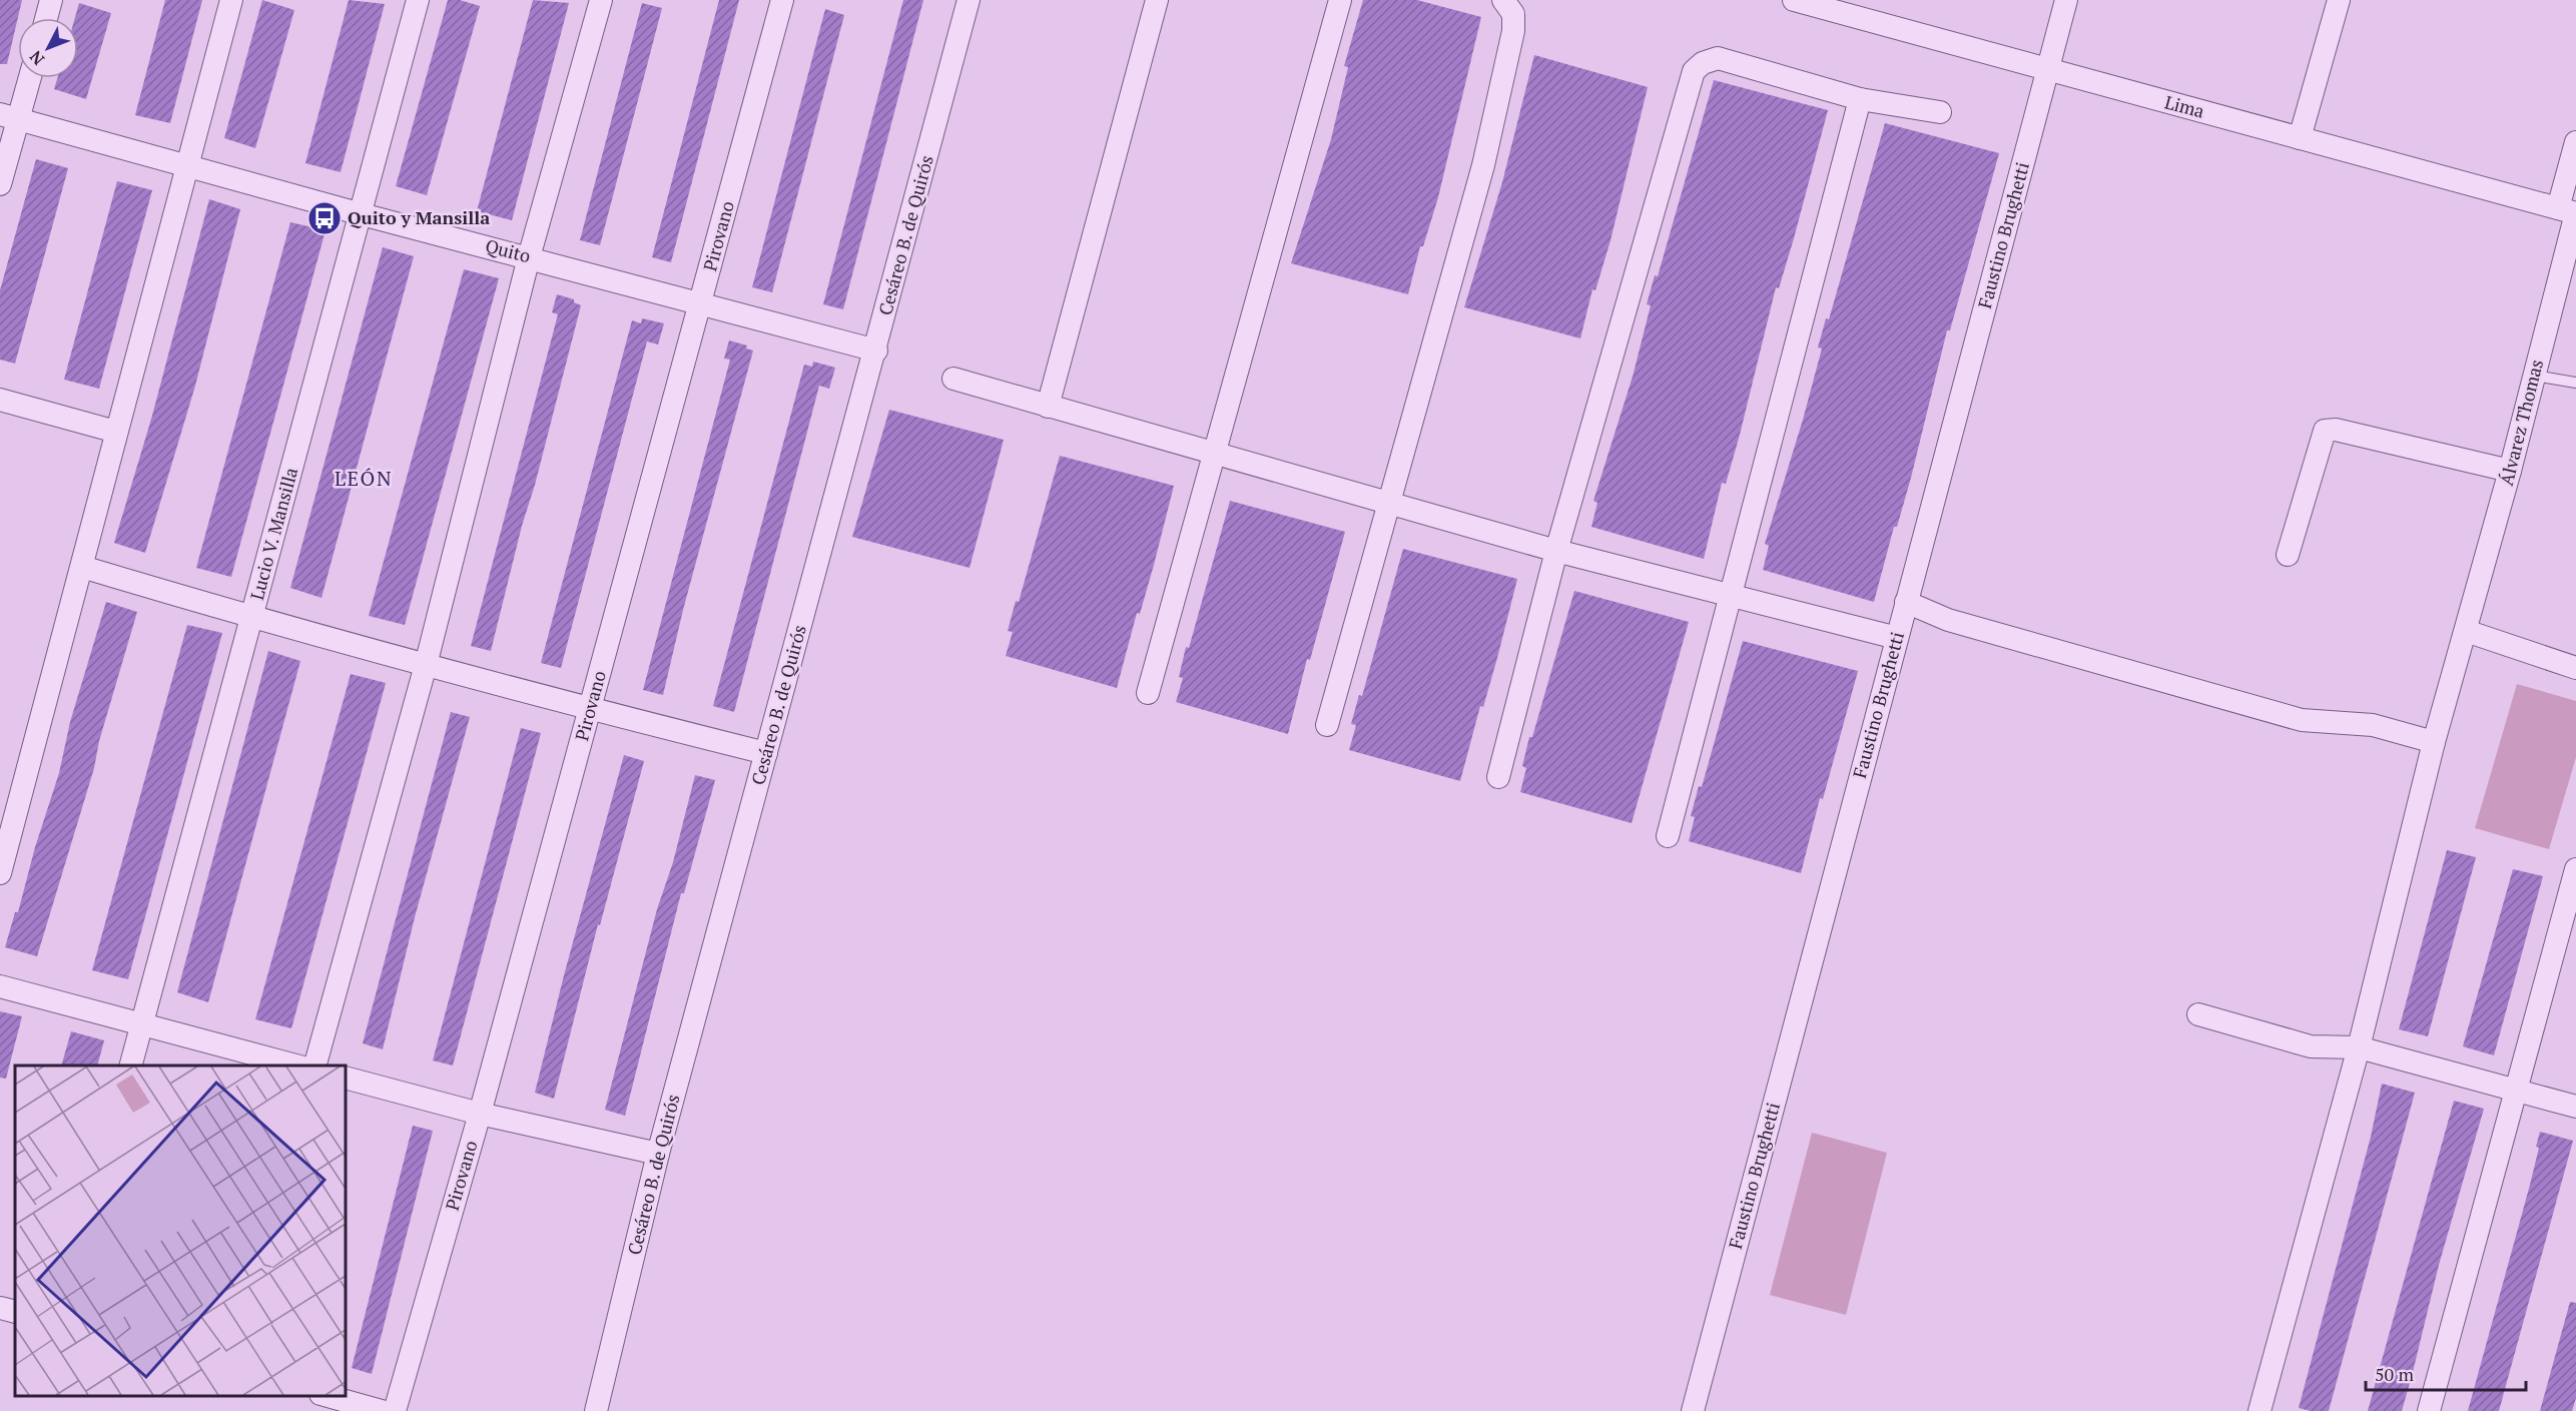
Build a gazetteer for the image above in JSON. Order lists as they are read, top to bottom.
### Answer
{
  "streets": {
    "street": [
      "Lima",
      "Cesáreo B. de Quirós",
      "Faustino Brughetti",
      "Pirovano",
      "Quito",
      "Álvarez Thomas",
      "Lucio V. Mansilla"
    ]
  },
  "crossings": [
    ["Lima", "Faustino Brughetti"],
    ["Lima", "Álvarez Thomas"],
    ["Cesáreo B. de Quirós", "Quito"],
    ["Pirovano", "Quito"],
    ["Quito", "Lucio V. Mansilla"]
  ],
  "districts": ["LEÓN"],
  "places": {
    "bus stop": ["Quito y Mansilla"]
  },
  "scale_bar": "50 m",
  "north": "bottom left"
}
